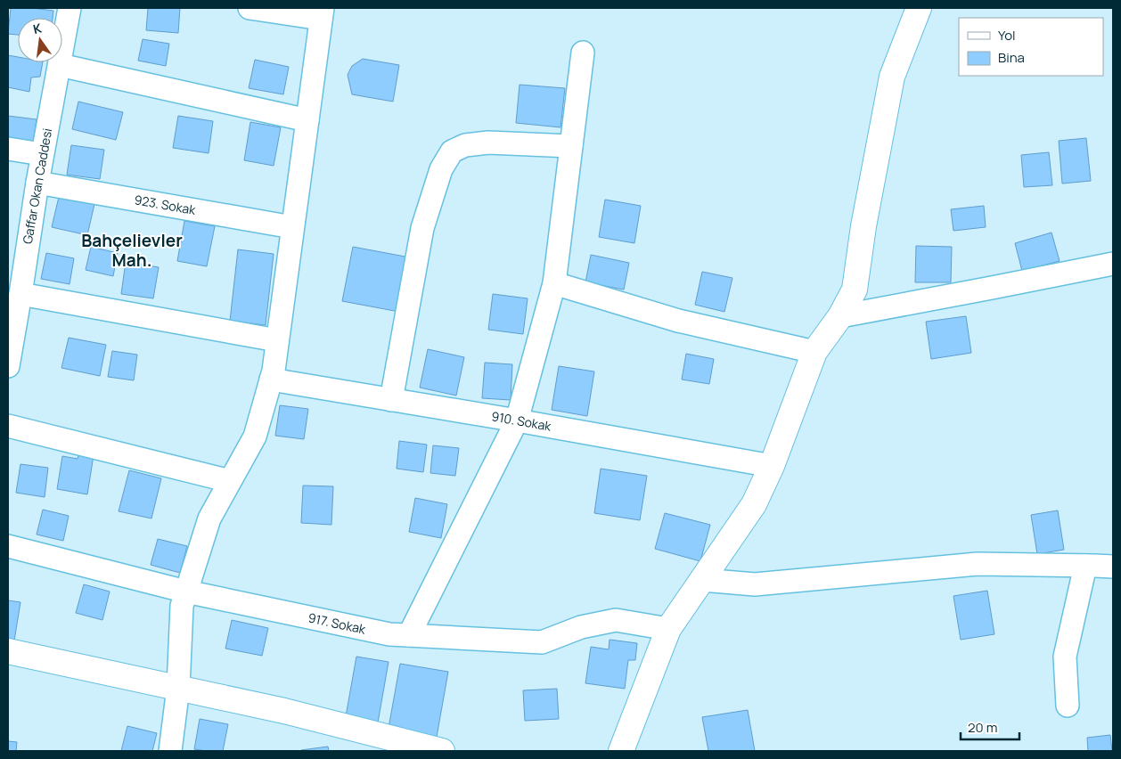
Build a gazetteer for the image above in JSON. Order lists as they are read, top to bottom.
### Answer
{
  "streets": {
    "street": [
      "Gaffar Okan Caddesi",
      "923. Sokak",
      "910. Sokak",
      "917. Sokak"
    ]
  },
  "crossings": [
    ["Gaffar Okan Caddesi", "923. Sokak"]
  ],
  "districts": ["Bahçelievler Mah."],
  "legend": ["Yol", "Bina"],
  "scale_bar": "20 m",
  "north": "top"
}
